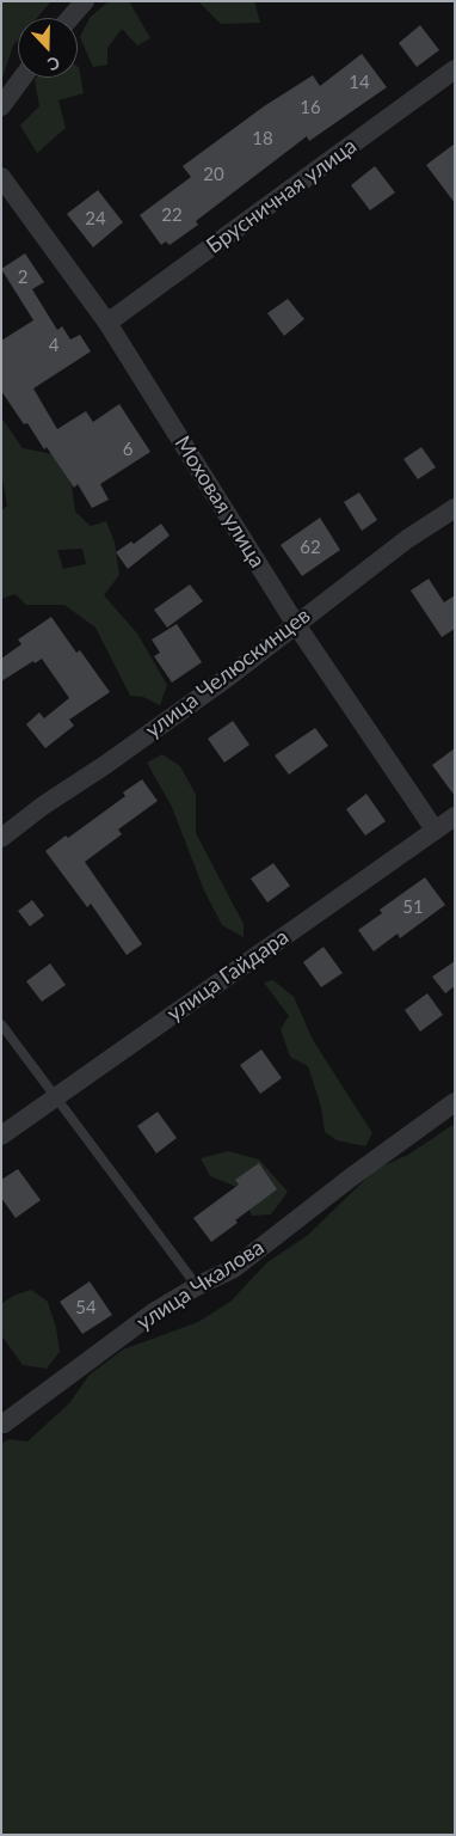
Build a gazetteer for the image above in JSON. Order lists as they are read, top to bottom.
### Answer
{
  "streets": {
    "street": [
      "Брусничная улица",
      "Моховая улица",
      "улица Челюскинцев",
      "улица Гайдара",
      "улица Чкалова"
    ]
  },
  "crossings": [
    ["Брусничная улица", "Моховая улица"],
    ["Моховая улица", "улица Челюскинцев"],
    ["Моховая улица", "улица Гайдара"]
  ],
  "house_numbers": [
    "14",
    "16",
    "18",
    "20",
    "22",
    "24",
    "2",
    "4",
    "6",
    "62",
    "51",
    "54"
  ],
  "north": "bottom"
}
